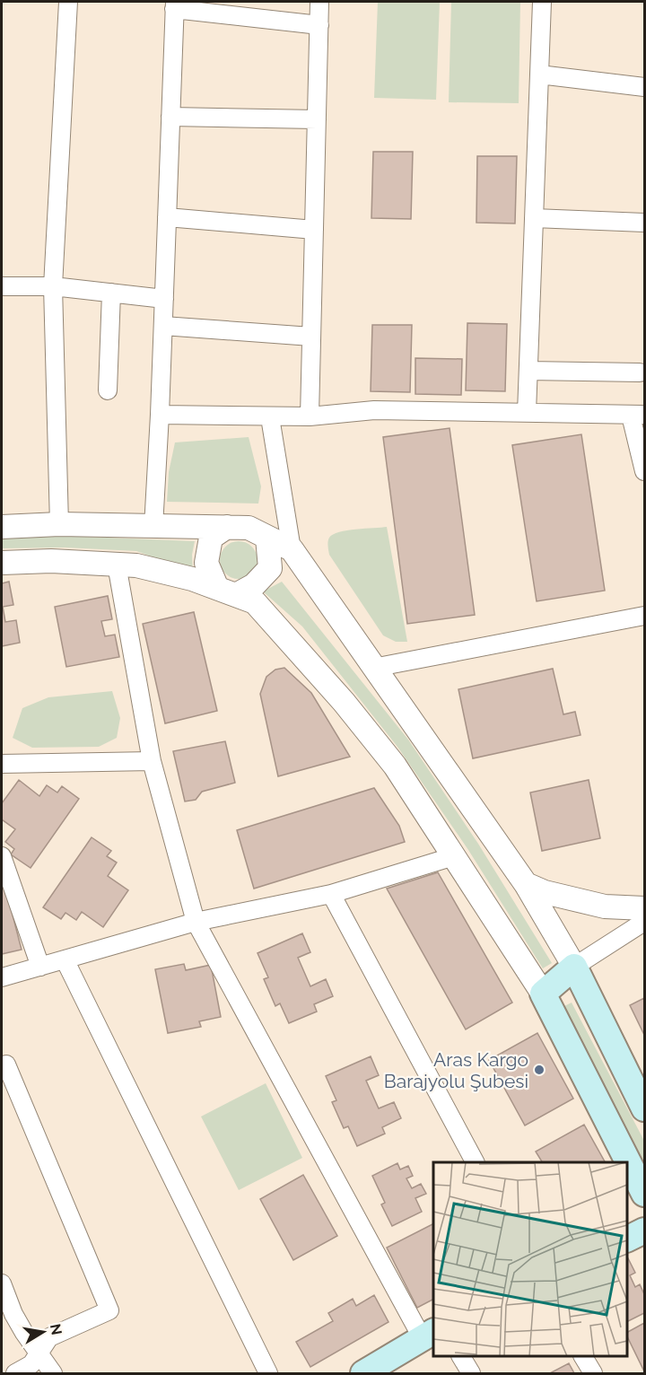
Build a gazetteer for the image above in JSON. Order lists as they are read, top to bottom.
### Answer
{
  "places": ["Aras Kargo Barajyolu Şubesi"],
  "north": "right"
}
